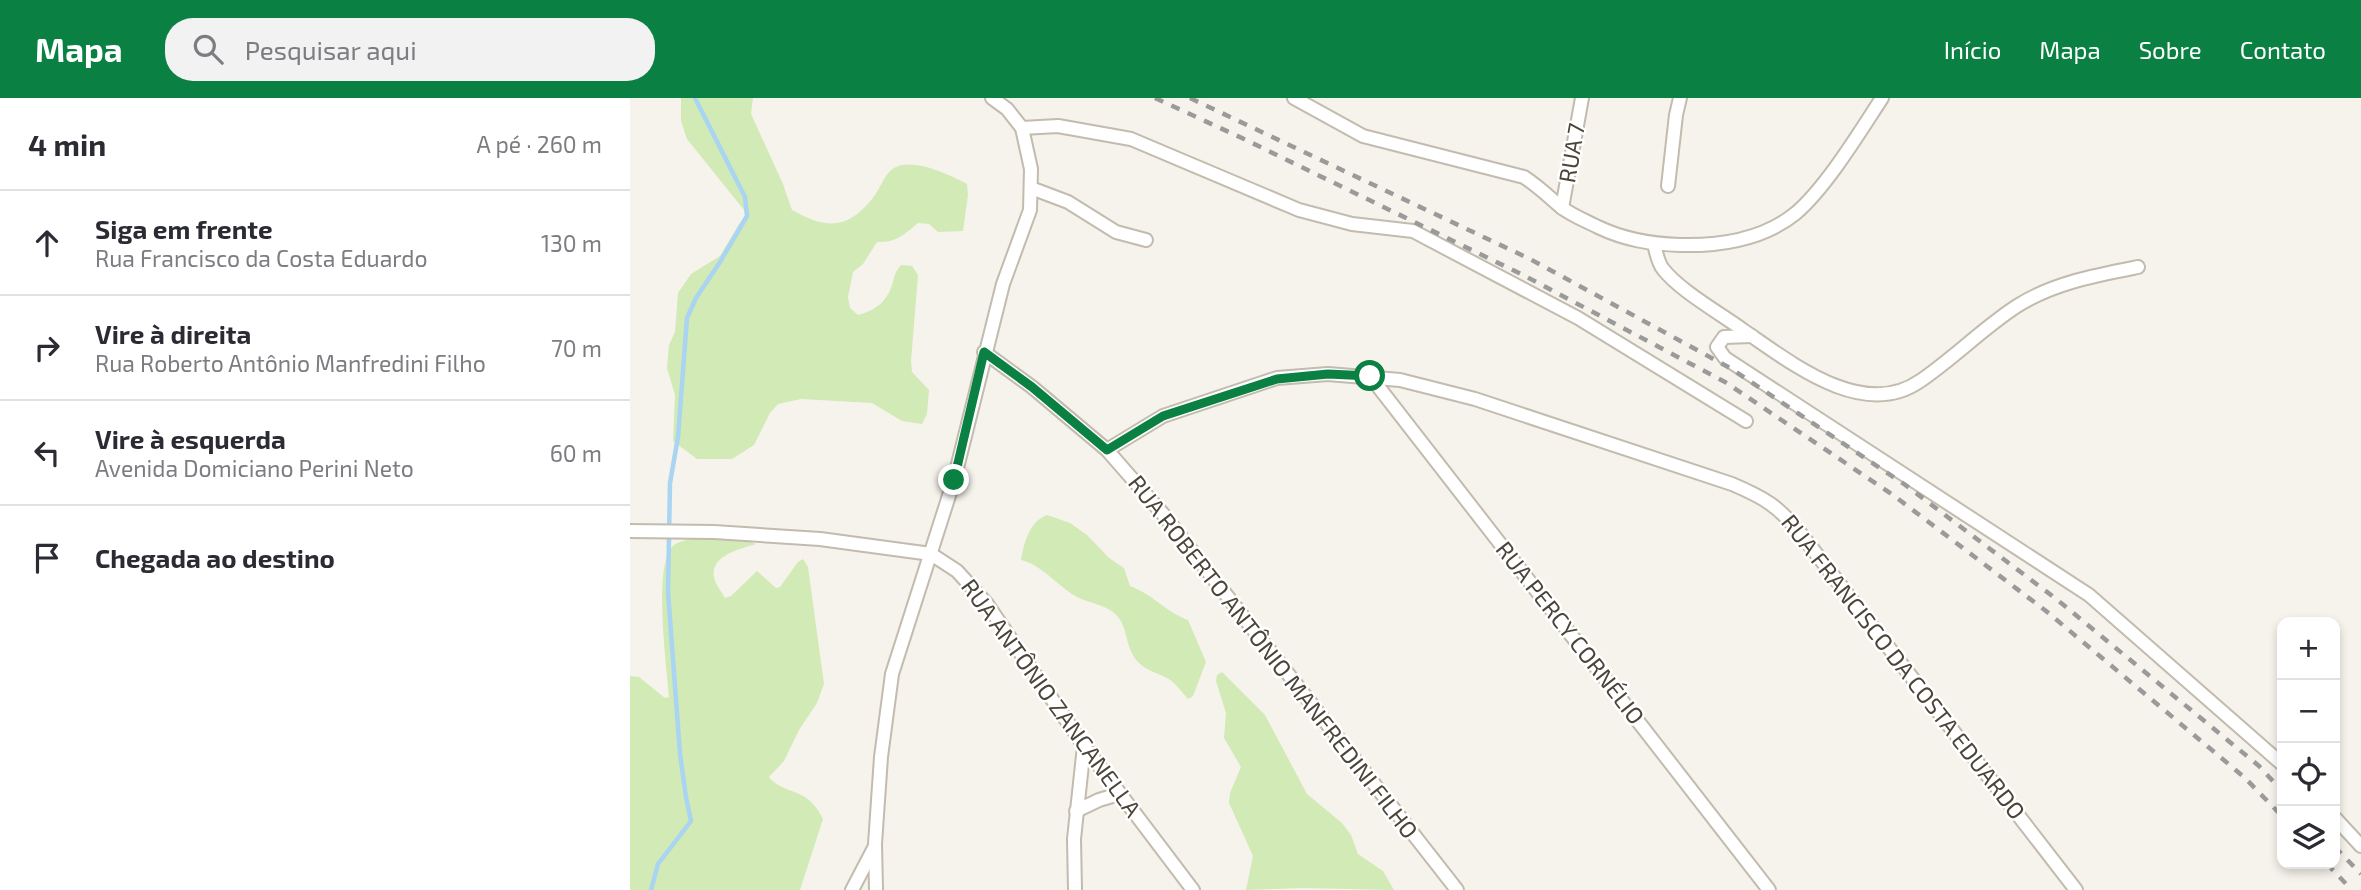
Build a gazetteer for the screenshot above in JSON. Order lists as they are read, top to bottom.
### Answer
{
  "streets": {
    "street": [
      "RUA 7",
      "RUA PERCY CORNÉLIO",
      "RUA ROBERTO ANTÔNIO MANFREDINI FILHO",
      "RUA FRANCISCO DA COSTA EDUARDO",
      "RUA ANTÔNIO ZANCANELLA"
    ]
  },
  "crossings": [
    ["RUA PERCY CORNÉLIO", "RUA FRANCISCO DA COSTA EDUARDO"],
    ["RUA ROBERTO ANTÔNIO MANFREDINI FILHO", "RUA FRANCISCO DA COSTA EDUARDO"]
  ],
  "page": {
    "header": "Mapa",
    "search": "Pesquisar aqui",
    "nav": [
      "Início",
      "Mapa",
      "Sobre",
      "Contato"
    ],
    "heading": ["4 min", "A pé · 260 m"],
    "list": [
      ["Siga em frente", "Rua Francisco da Costa Eduardo", "130 m"],
      ["Vire à direita", "Rua Roberto Antônio Manfredini Filho", "70 m"],
      ["Vire à esquerda", "Avenida Domiciano Perini Neto", "60 m"],
      "Chegada ao destino"
    ],
    "map_buttons": ["+", "−"]
  }
}
